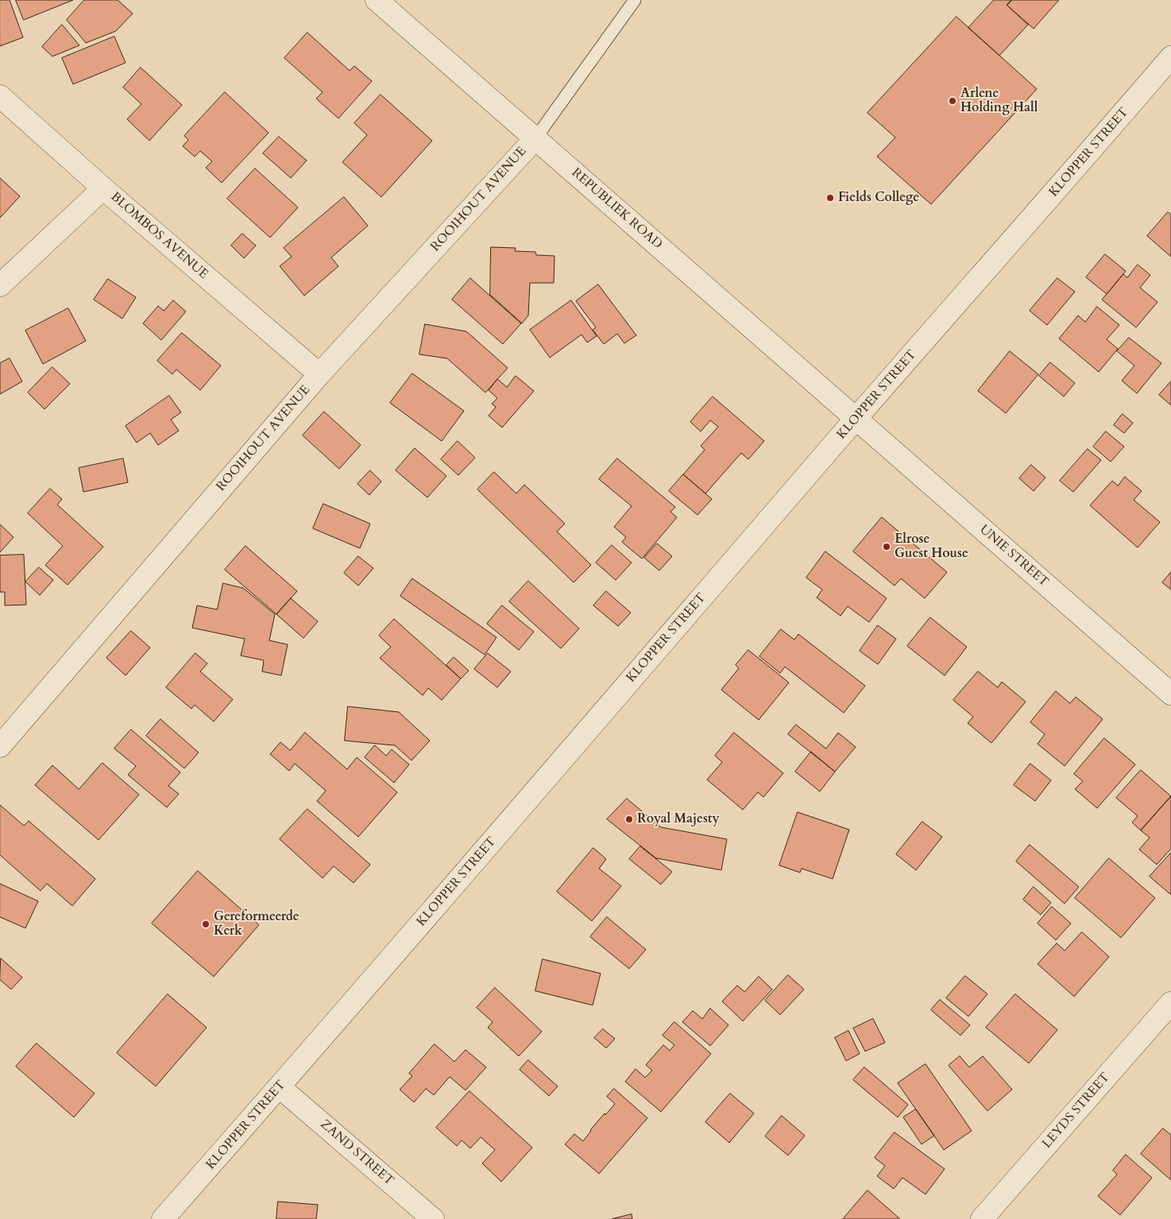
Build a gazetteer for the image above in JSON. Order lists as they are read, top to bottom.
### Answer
{
  "streets": {
    "street": [
      "KLOPPER STREET",
      "ROOIHOUT AVENUE",
      "REPUBLIEK ROAD",
      "BLOMBOS AVENUE",
      "UNIE STREET",
      "LEYDS STREET",
      "ZAND STREET"
    ]
  },
  "crossings": [
    ["KLOPPER STREET", "REPUBLIEK ROAD"],
    ["KLOPPER STREET", "UNIE STREET"],
    ["KLOPPER STREET", "ZAND STREET"],
    ["ROOIHOUT AVENUE", "REPUBLIEK ROAD"],
    ["ROOIHOUT AVENUE", "BLOMBOS AVENUE"],
    ["REPUBLIEK ROAD", "UNIE STREET"]
  ],
  "places": [
    "Arlene Holding Hall",
    "Fields College",
    "Elrose Guest House",
    "Royal Majesty",
    "Gereformeerde Kerk"
  ]
}
